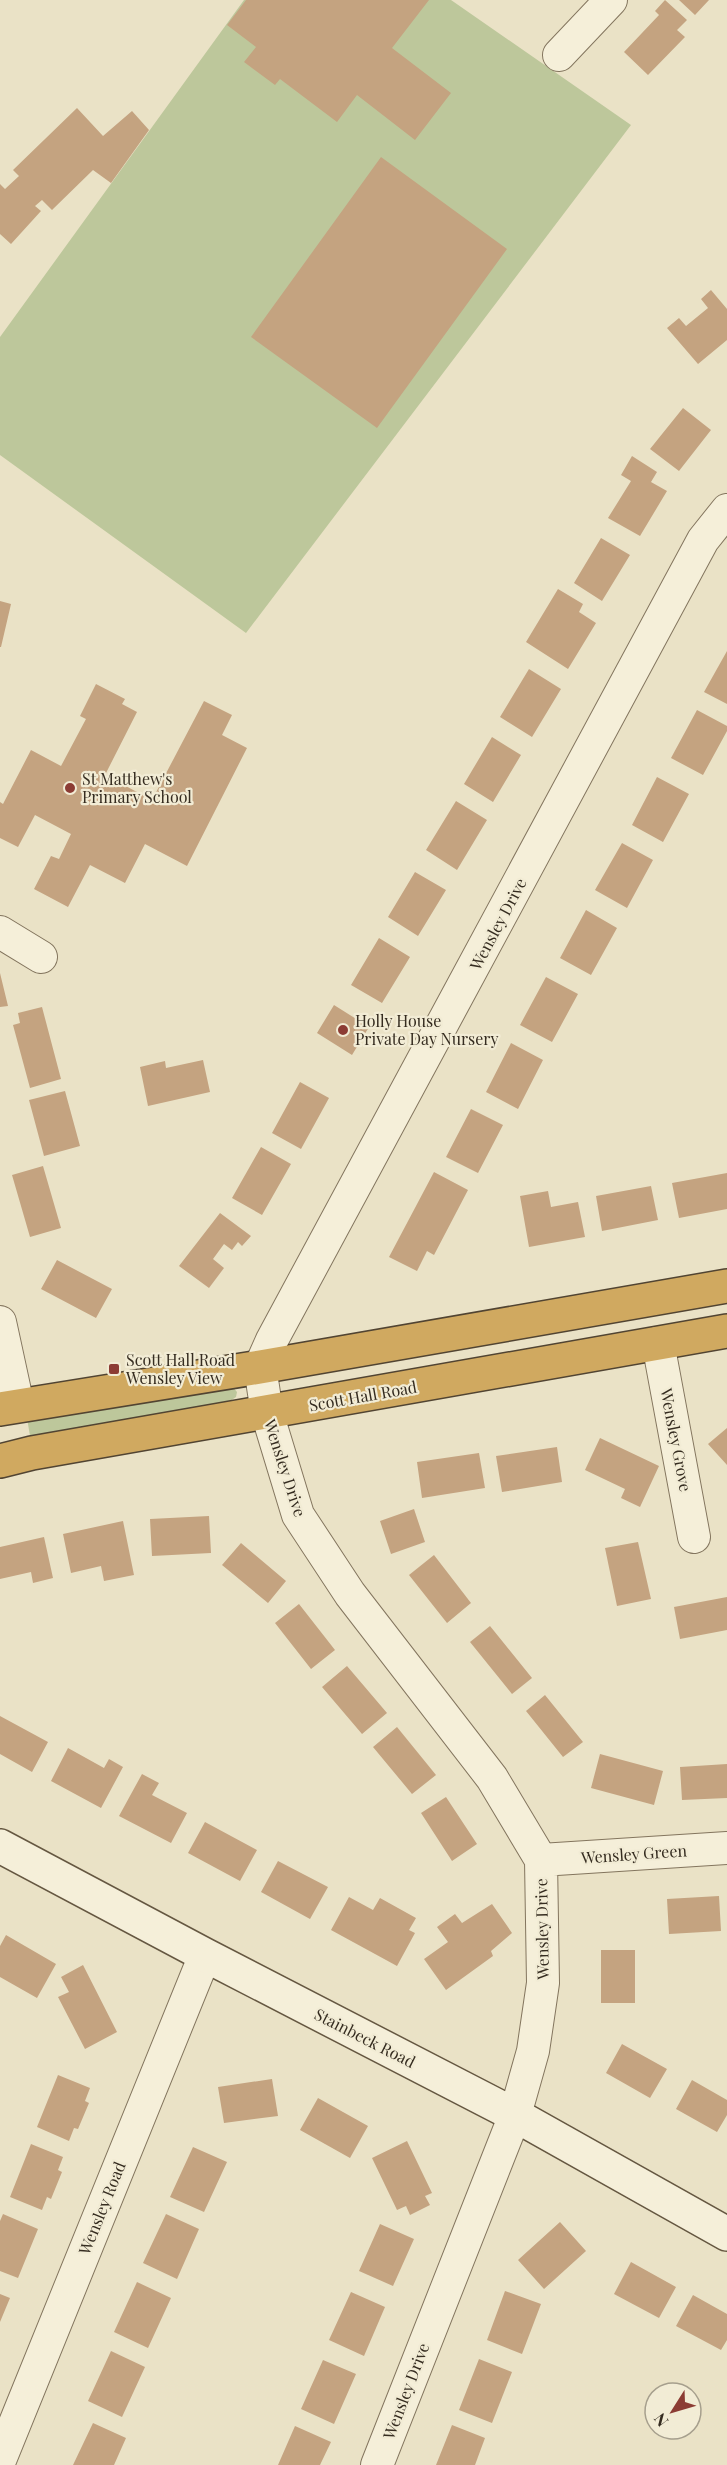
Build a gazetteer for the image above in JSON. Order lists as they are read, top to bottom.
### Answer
{
  "streets": {
    "highway": ["Scott Hall Road"],
    "street": [
      "Wensley Drive",
      "Wensley Grove",
      "Wensley Green",
      "Stainbeck Road",
      "Wensley Road"
    ]
  },
  "crossings": [
    ["Wensley Drive", "Scott Hall Road"],
    ["Wensley Drive", "Wensley Green"],
    ["Wensley Drive", "Stainbeck Road"],
    ["Scott Hall Road", "Wensley Grove"],
    ["Stainbeck Road", "Wensley Road"]
  ],
  "places": {
    "other": ["St Matthew's Primary School", "Holly House Private Day Nursery"],
    "transit": ["Scott Hall Road Wensley View"]
  },
  "north": "bottom left"
}
